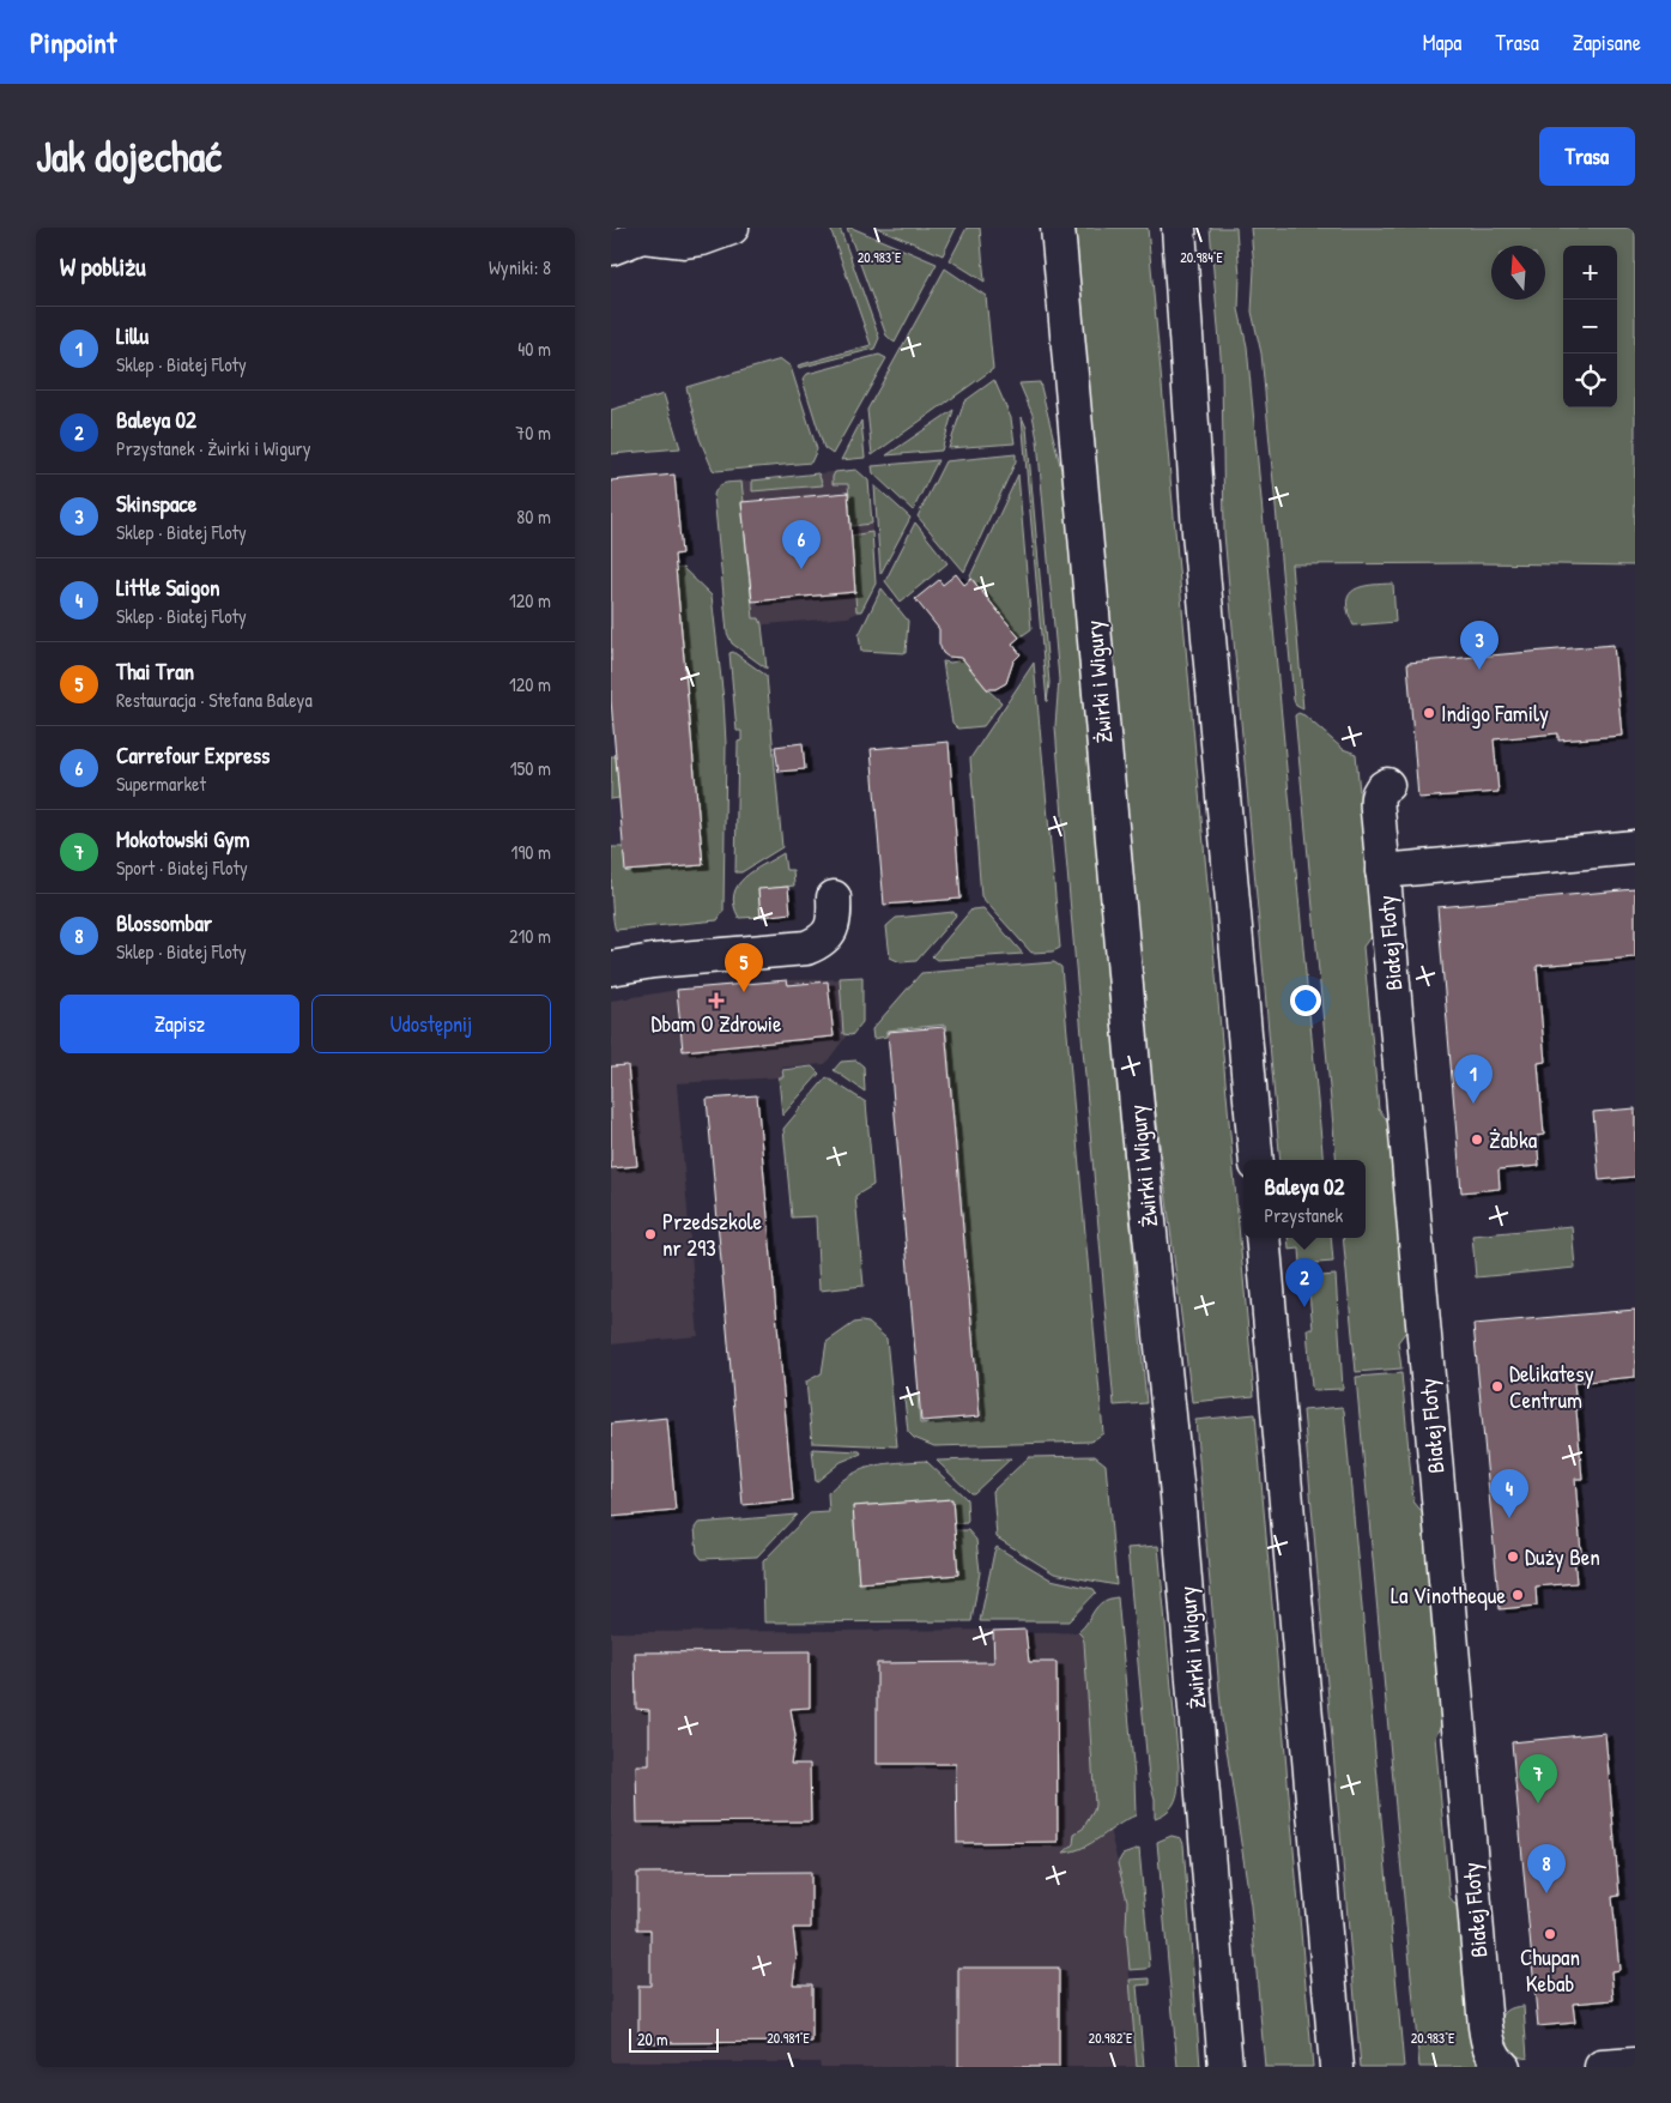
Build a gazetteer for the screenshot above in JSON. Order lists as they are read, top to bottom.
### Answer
{
  "streets": {
    "main road": ["Żwirki i Wigury", "Białej Floty"]
  },
  "places": {
    "other": [
      "Indigo Family",
      "Żabka",
      "Przedszkole nr 293",
      "Delikatesy Centrum",
      "Duży Ben",
      "La Vinotheque",
      "Chupan Kebab"
    ],
    "health": ["Dbam O Zdrowie"]
  },
  "scale_bar": "20 m",
  "north": "top",
  "page": {
    "header": "Pinpoint",
    "nav": ["Mapa", "Trasa", "Zapisane"],
    "buttons": [
      "Trasa",
      ["Zapisz", "Udostępnij"]
    ],
    "title": "Jak dojechać",
    "heading": ["W pobliżu", "Wyniki: 8"],
    "map_buttons": ["+", "−"],
    "list": [
      {
        "mark": "1",
        "name": "Lillu",
        "note": "Sklep · Białej Floty",
        "value": "40 m"
      },
      {
        "mark": "2",
        "name": "Baleya 02",
        "note": "Przystanek · Żwirki i Wigury",
        "value": "70 m"
      },
      {
        "mark": "3",
        "name": "Skinspace",
        "note": "Sklep · Białej Floty",
        "value": "80 m"
      },
      {
        "mark": "4",
        "name": "Little Saigon",
        "note": "Sklep · Białej Floty",
        "value": "120 m"
      },
      {
        "mark": "5",
        "name": "Thai Tran",
        "note": "Restauracja · Stefana Baleya",
        "value": "120 m"
      },
      {
        "mark": "6",
        "name": "Carrefour Express",
        "note": "Supermarket",
        "value": "150 m"
      },
      {
        "mark": "7",
        "name": "Mokotowski Gym",
        "note": "Sport · Białej Floty",
        "value": "190 m"
      },
      {
        "mark": "8",
        "name": "Blossombar",
        "note": "Sklep · Białej Floty",
        "value": "210 m"
      }
    ],
    "pins": [
      "6",
      "3",
      "5",
      "1",
      "2",
      "4",
      "7",
      "8"
    ],
    "popup": ["Baleya 02", "Przystanek"],
    "scale": "20 m"
  },
  "coordinates": [
    "20.983°E",
    "20.984°E",
    "20.981°E",
    "20.982°E"
  ]
}
